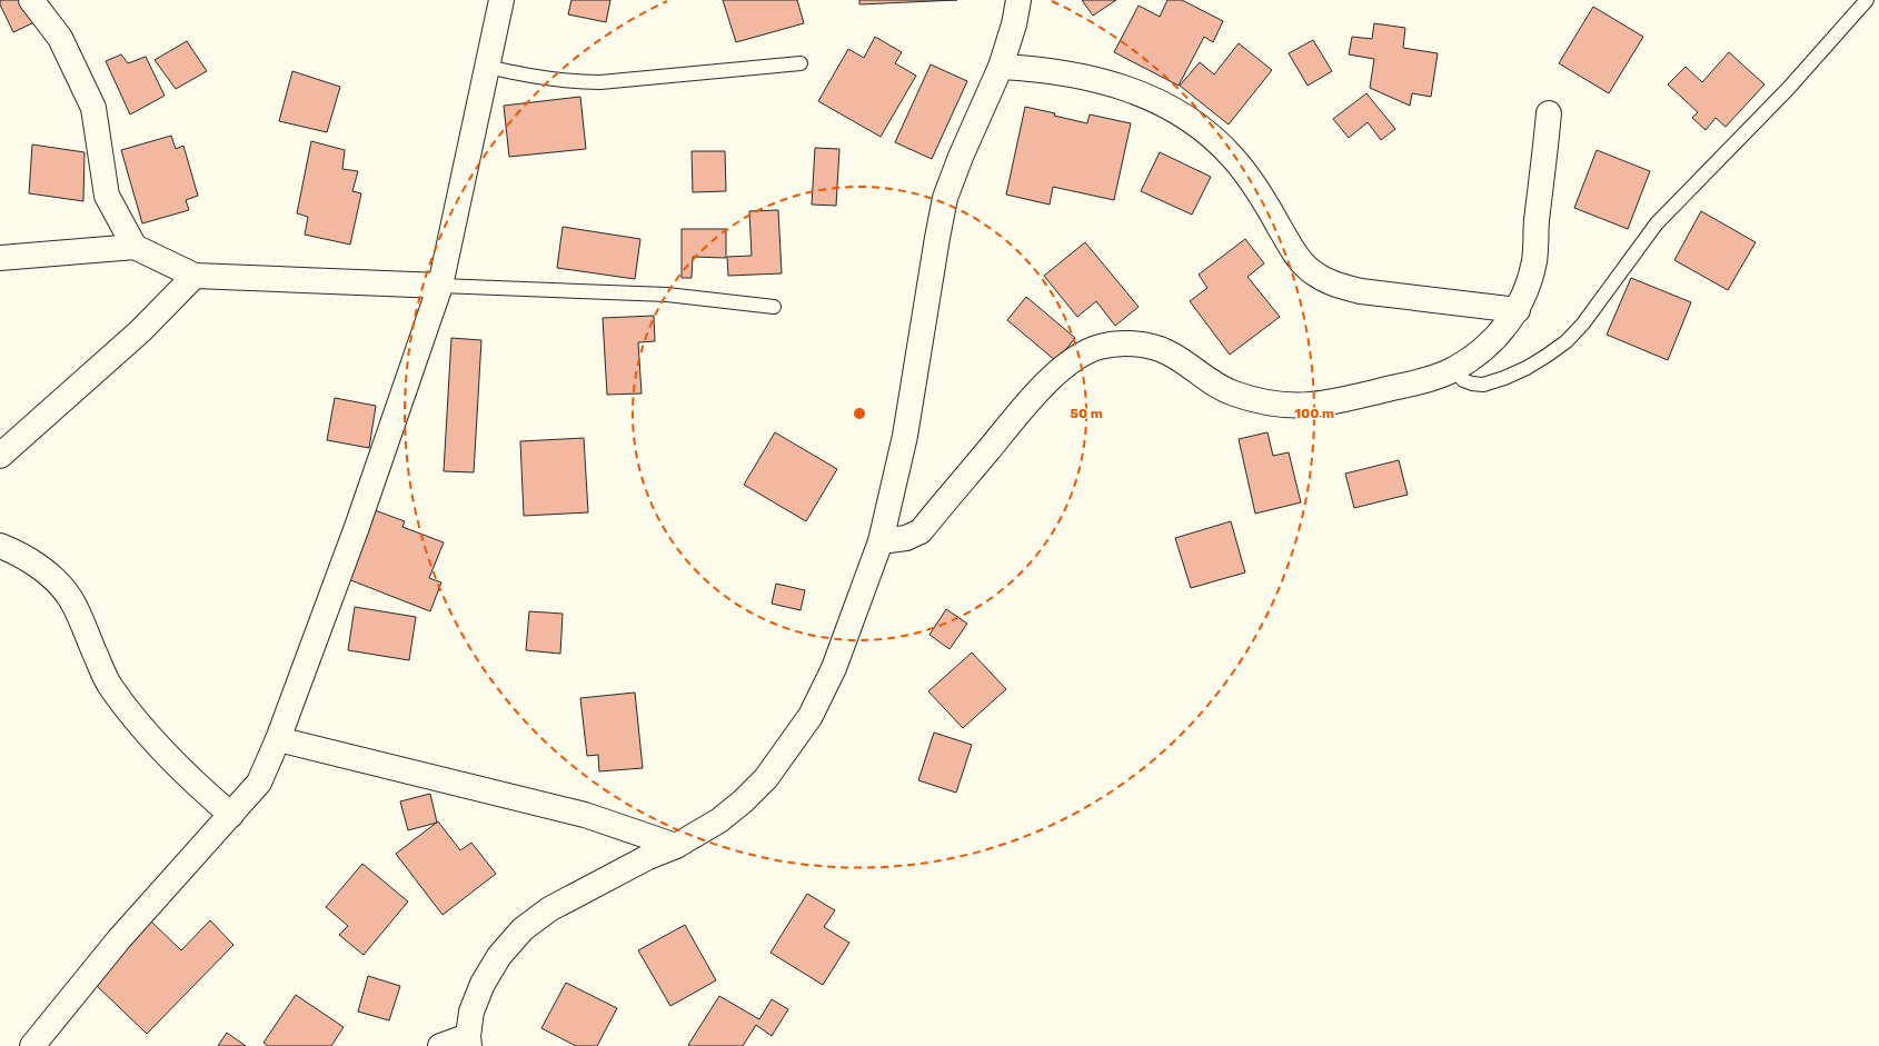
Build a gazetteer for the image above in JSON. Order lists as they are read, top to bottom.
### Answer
{
  "rings": ["50 m", "100 m"]
}
